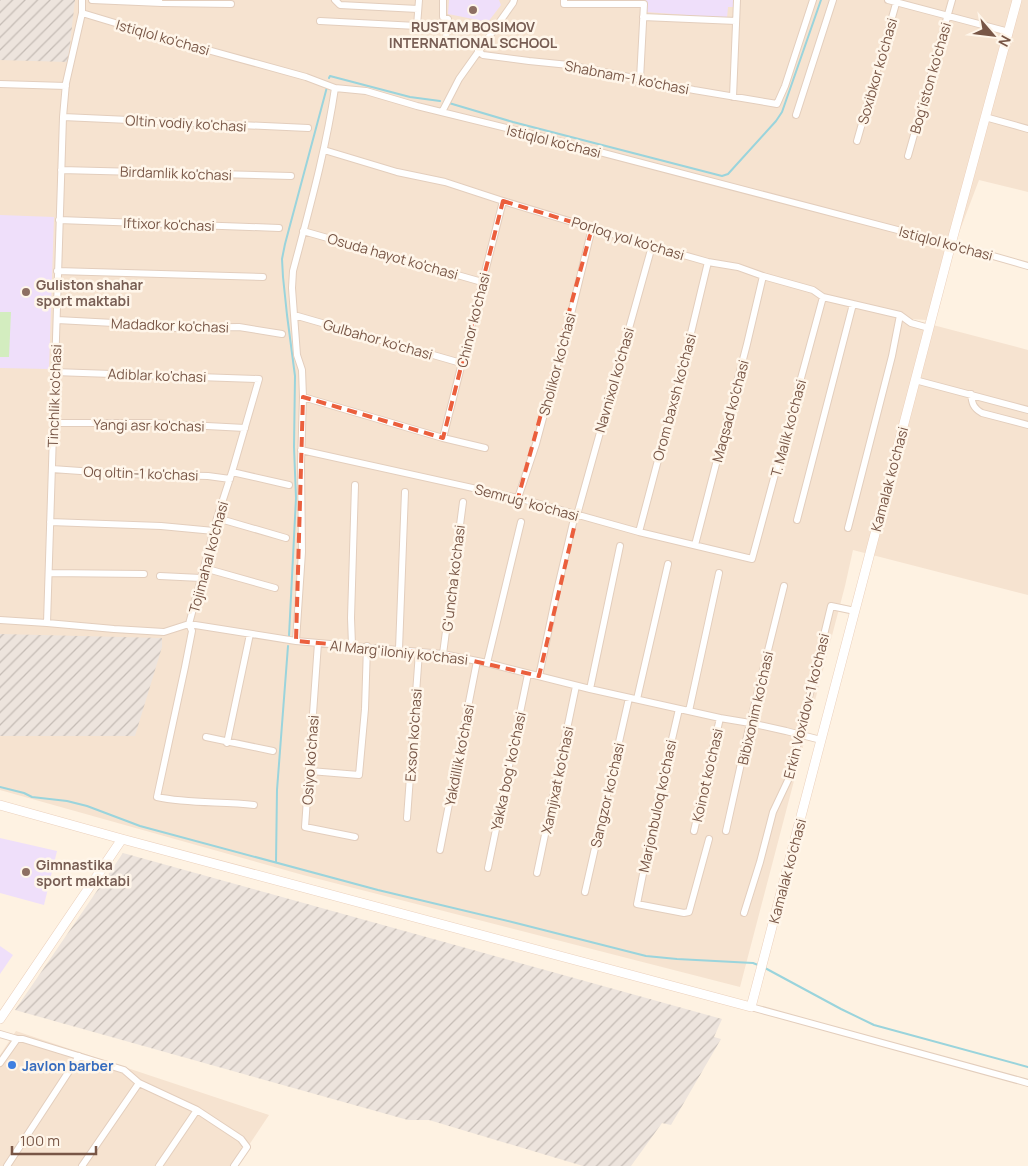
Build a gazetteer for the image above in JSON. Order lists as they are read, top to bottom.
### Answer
{
  "streets": {
    "main road": ["Kamalak ko'chasi"],
    "street": [
      "Istiqlol ko'chasi",
      "Soxibkor ko'chasi",
      "Shabnam-1 ko'chasi",
      "Bog'iston ko'chasi",
      "Oltin vodiy ko'chasi",
      "Birdamlik ko'chasi",
      "Iftixor ko'chasi",
      "Porloq yol ko'chasi",
      "Osuda hayot ko'chasi",
      "Chinor ko'chasi",
      "Madadkor ko'chasi",
      "Gulbahor ko'chasi",
      "Sholikor ko'chasi",
      "Adiblar ko'chasi",
      "Navnixol ko'chasi",
      "Tinchlik ko'chasi",
      "Orom baxsh ko'chasi",
      "Maqsad ko'chasi",
      "Yangi asr ko'chasi",
      "T. Malik ko'chasi",
      "Oq oltin-1 ko'chasi",
      "Semrug' ko'chasi",
      "Tojimahal ko'chasi",
      "G'uncha ko'chasi",
      "Al Marg'iloniy ko'chasi",
      "Erkin Voxidov-1 ko'chasi",
      "Bibixonim ko'chasi",
      "Exson ko'chasi",
      "Yakdillik ko'chasi",
      "Osiyo ko'chasi",
      "Yakka bog' ko'chasi",
      "Koinot ko'chasi",
      "Xamjixat ko'chasi",
      "Sangzor ko'chasi",
      "Marjonbuloq ko'chasi"
    ]
  },
  "crossings": [
    ["Istiqlol ko'chasi", "Tinchlik ko'chasi"],
    ["Istiqlol ko'chasi", "Kamalak ko'chasi"],
    ["Oltin vodiy ko'chasi", "Tinchlik ko'chasi"],
    ["Birdamlik ko'chasi", "Tinchlik ko'chasi"],
    ["Iftixor ko'chasi", "Tinchlik ko'chasi"],
    ["Porloq yol ko'chasi", "Chinor ko'chasi"],
    ["Porloq yol ko'chasi", "Sholikor ko'chasi"],
    ["Porloq yol ko'chasi", "Navnixol ko'chasi"],
    ["Porloq yol ko'chasi", "Orom baxsh ko'chasi"],
    ["Porloq yol ko'chasi", "Maqsad ko'chasi"],
    ["Porloq yol ko'chasi", "T. Malik ko'chasi"],
    ["Porloq yol ko'chasi", "Kamalak ko'chasi"],
    ["Osuda hayot ko'chasi", "Chinor ko'chasi"],
    ["Chinor ko'chasi", "Gulbahor ko'chasi"],
    ["Madadkor ko'chasi", "Tinchlik ko'chasi"],
    ["Sholikor ko'chasi", "Semrug' ko'chasi"],
    ["Adiblar ko'chasi", "Tinchlik ko'chasi"],
    ["Adiblar ko'chasi", "Tojimahal ko'chasi"],
    ["Navnixol ko'chasi", "Semrug' ko'chasi"],
    ["Tinchlik ko'chasi", "Yangi asr ko'chasi"],
    ["Tinchlik ko'chasi", "Oq oltin-1 ko'chasi"],
    ["Tinchlik ko'chasi", "Al Marg'iloniy ko'chasi"],
    ["Orom baxsh ko'chasi", "Semrug' ko'chasi"],
    ["Maqsad ko'chasi", "Semrug' ko'chasi"],
    ["Yangi asr ko'chasi", "Tojimahal ko'chasi"],
    ["T. Malik ko'chasi", "Semrug' ko'chasi"],
    ["Oq oltin-1 ko'chasi", "Tojimahal ko'chasi"],
    ["Kamalak ko'chasi", "Al Marg'iloniy ko'chasi"],
    ["Kamalak ko'chasi", "Erkin Voxidov-1 ko'chasi"],
    ["Tojimahal ko'chasi", "Al Marg'iloniy ko'chasi"],
    ["G'uncha ko'chasi", "Al Marg'iloniy ko'chasi"],
    ["Al Marg'iloniy ko'chasi", "Erkin Voxidov-1 ko'chasi"],
    ["Al Marg'iloniy ko'chasi", "Bibixonim ko'chasi"],
    ["Al Marg'iloniy ko'chasi", "Exson ko'chasi"],
    ["Al Marg'iloniy ko'chasi", "Yakdillik ko'chasi"],
    ["Al Marg'iloniy ko'chasi", "Osiyo ko'chasi"],
    ["Al Marg'iloniy ko'chasi", "Yakka bog' ko'chasi"],
    ["Al Marg'iloniy ko'chasi", "Koinot ko'chasi"],
    ["Al Marg'iloniy ko'chasi", "Xamjixat ko'chasi"],
    ["Al Marg'iloniy ko'chasi", "Sangzor ko'chasi"],
    ["Al Marg'iloniy ko'chasi", "Marjonbuloq ko'chasi"]
  ],
  "places": [
    "RUSTAM BOSIMOV INTERNATIONAL SCHOOL",
    "Guliston shahar sport maktabi",
    "Gimnastika sport maktabi",
    "Javlon barber"
  ],
  "scale_bar": "100 m",
  "north": "bottom right"
}
